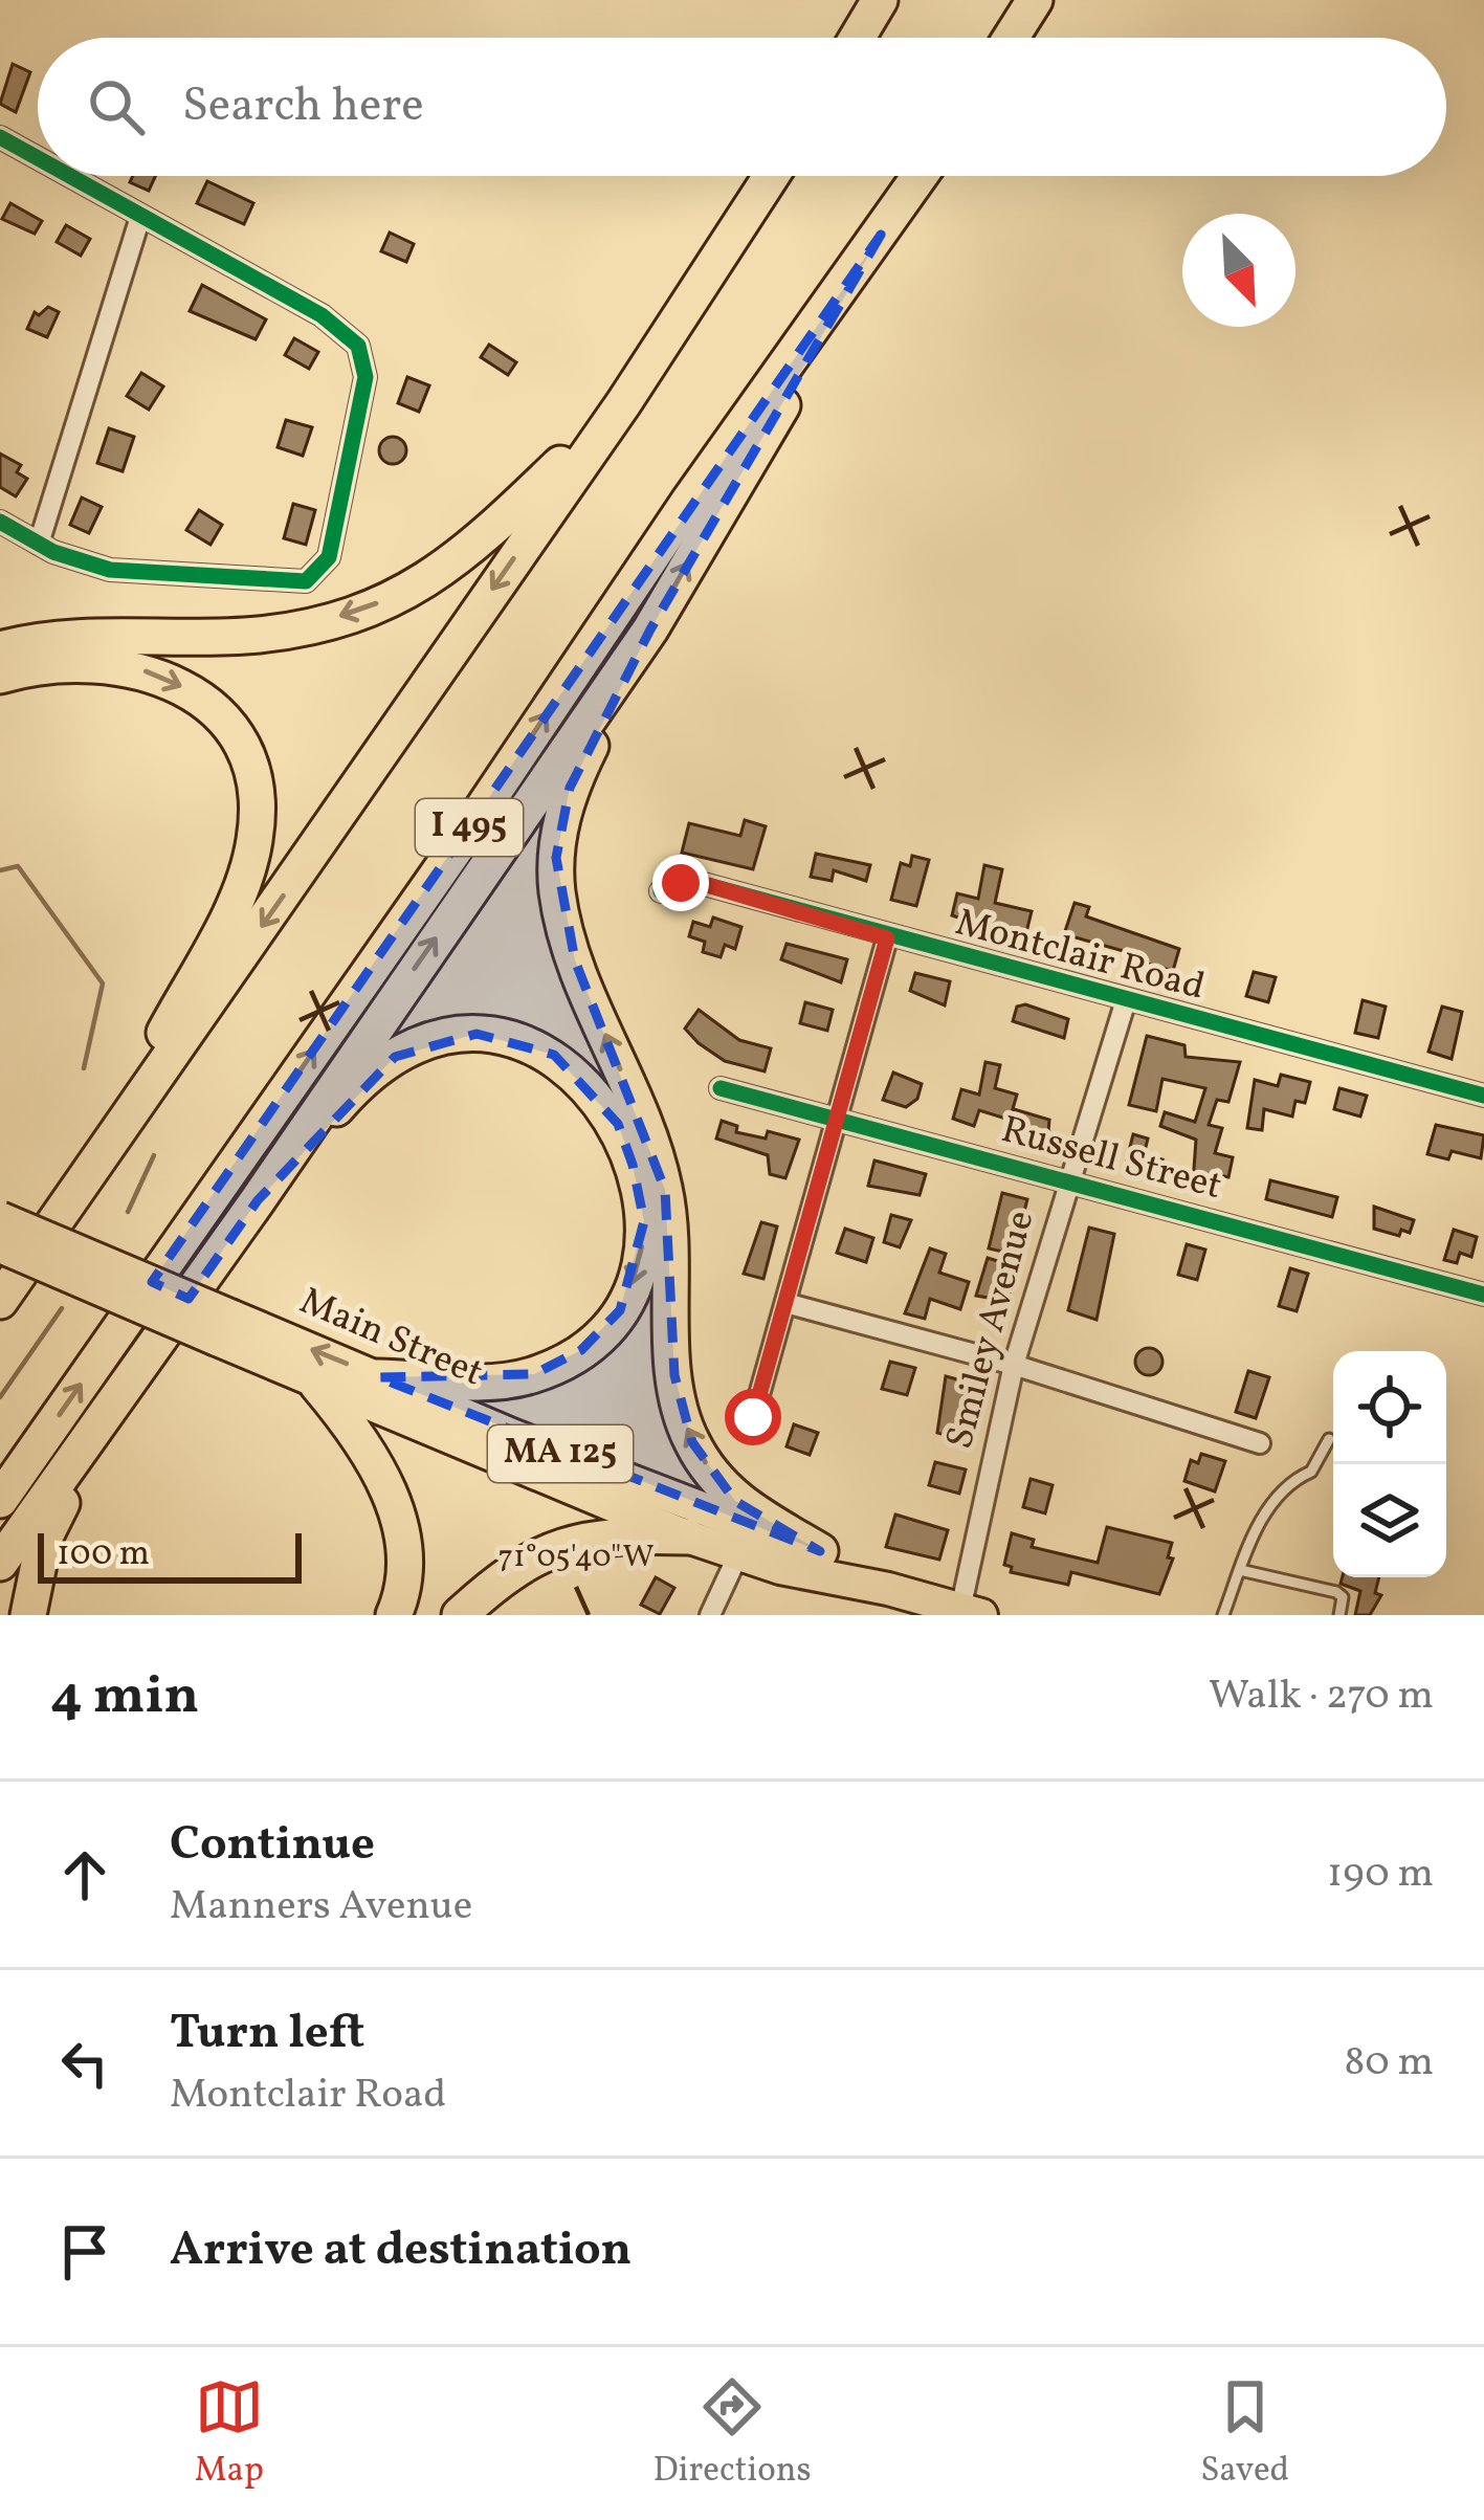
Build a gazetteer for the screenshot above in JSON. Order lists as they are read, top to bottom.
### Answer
{
  "streets": {
    "highway": ["I 495", "Main Street", "MA 125"],
    "street": ["Montclair Road", "Russell Street", "Smiley Avenue"]
  },
  "crossings": [
    ["Montclair Road", "Smiley Avenue"],
    ["Russell Street", "Smiley Avenue"],
    ["Smiley Avenue", "Main Street"]
  ],
  "scale_bar": "100 m",
  "north": "bottom right",
  "page": {
    "search": "Search here",
    "scale": "100 m",
    "heading": ["4 min", "Walk · 270 m"],
    "list": [
      ["Continue", "Manners Avenue", "190 m"],
      ["Turn left", "Montclair Road", "80 m"],
      "Arrive at destination"
    ],
    "nav": ["Map", "Directions", "Saved"]
  },
  "coordinates": ["71°05'40\"W"]
}
